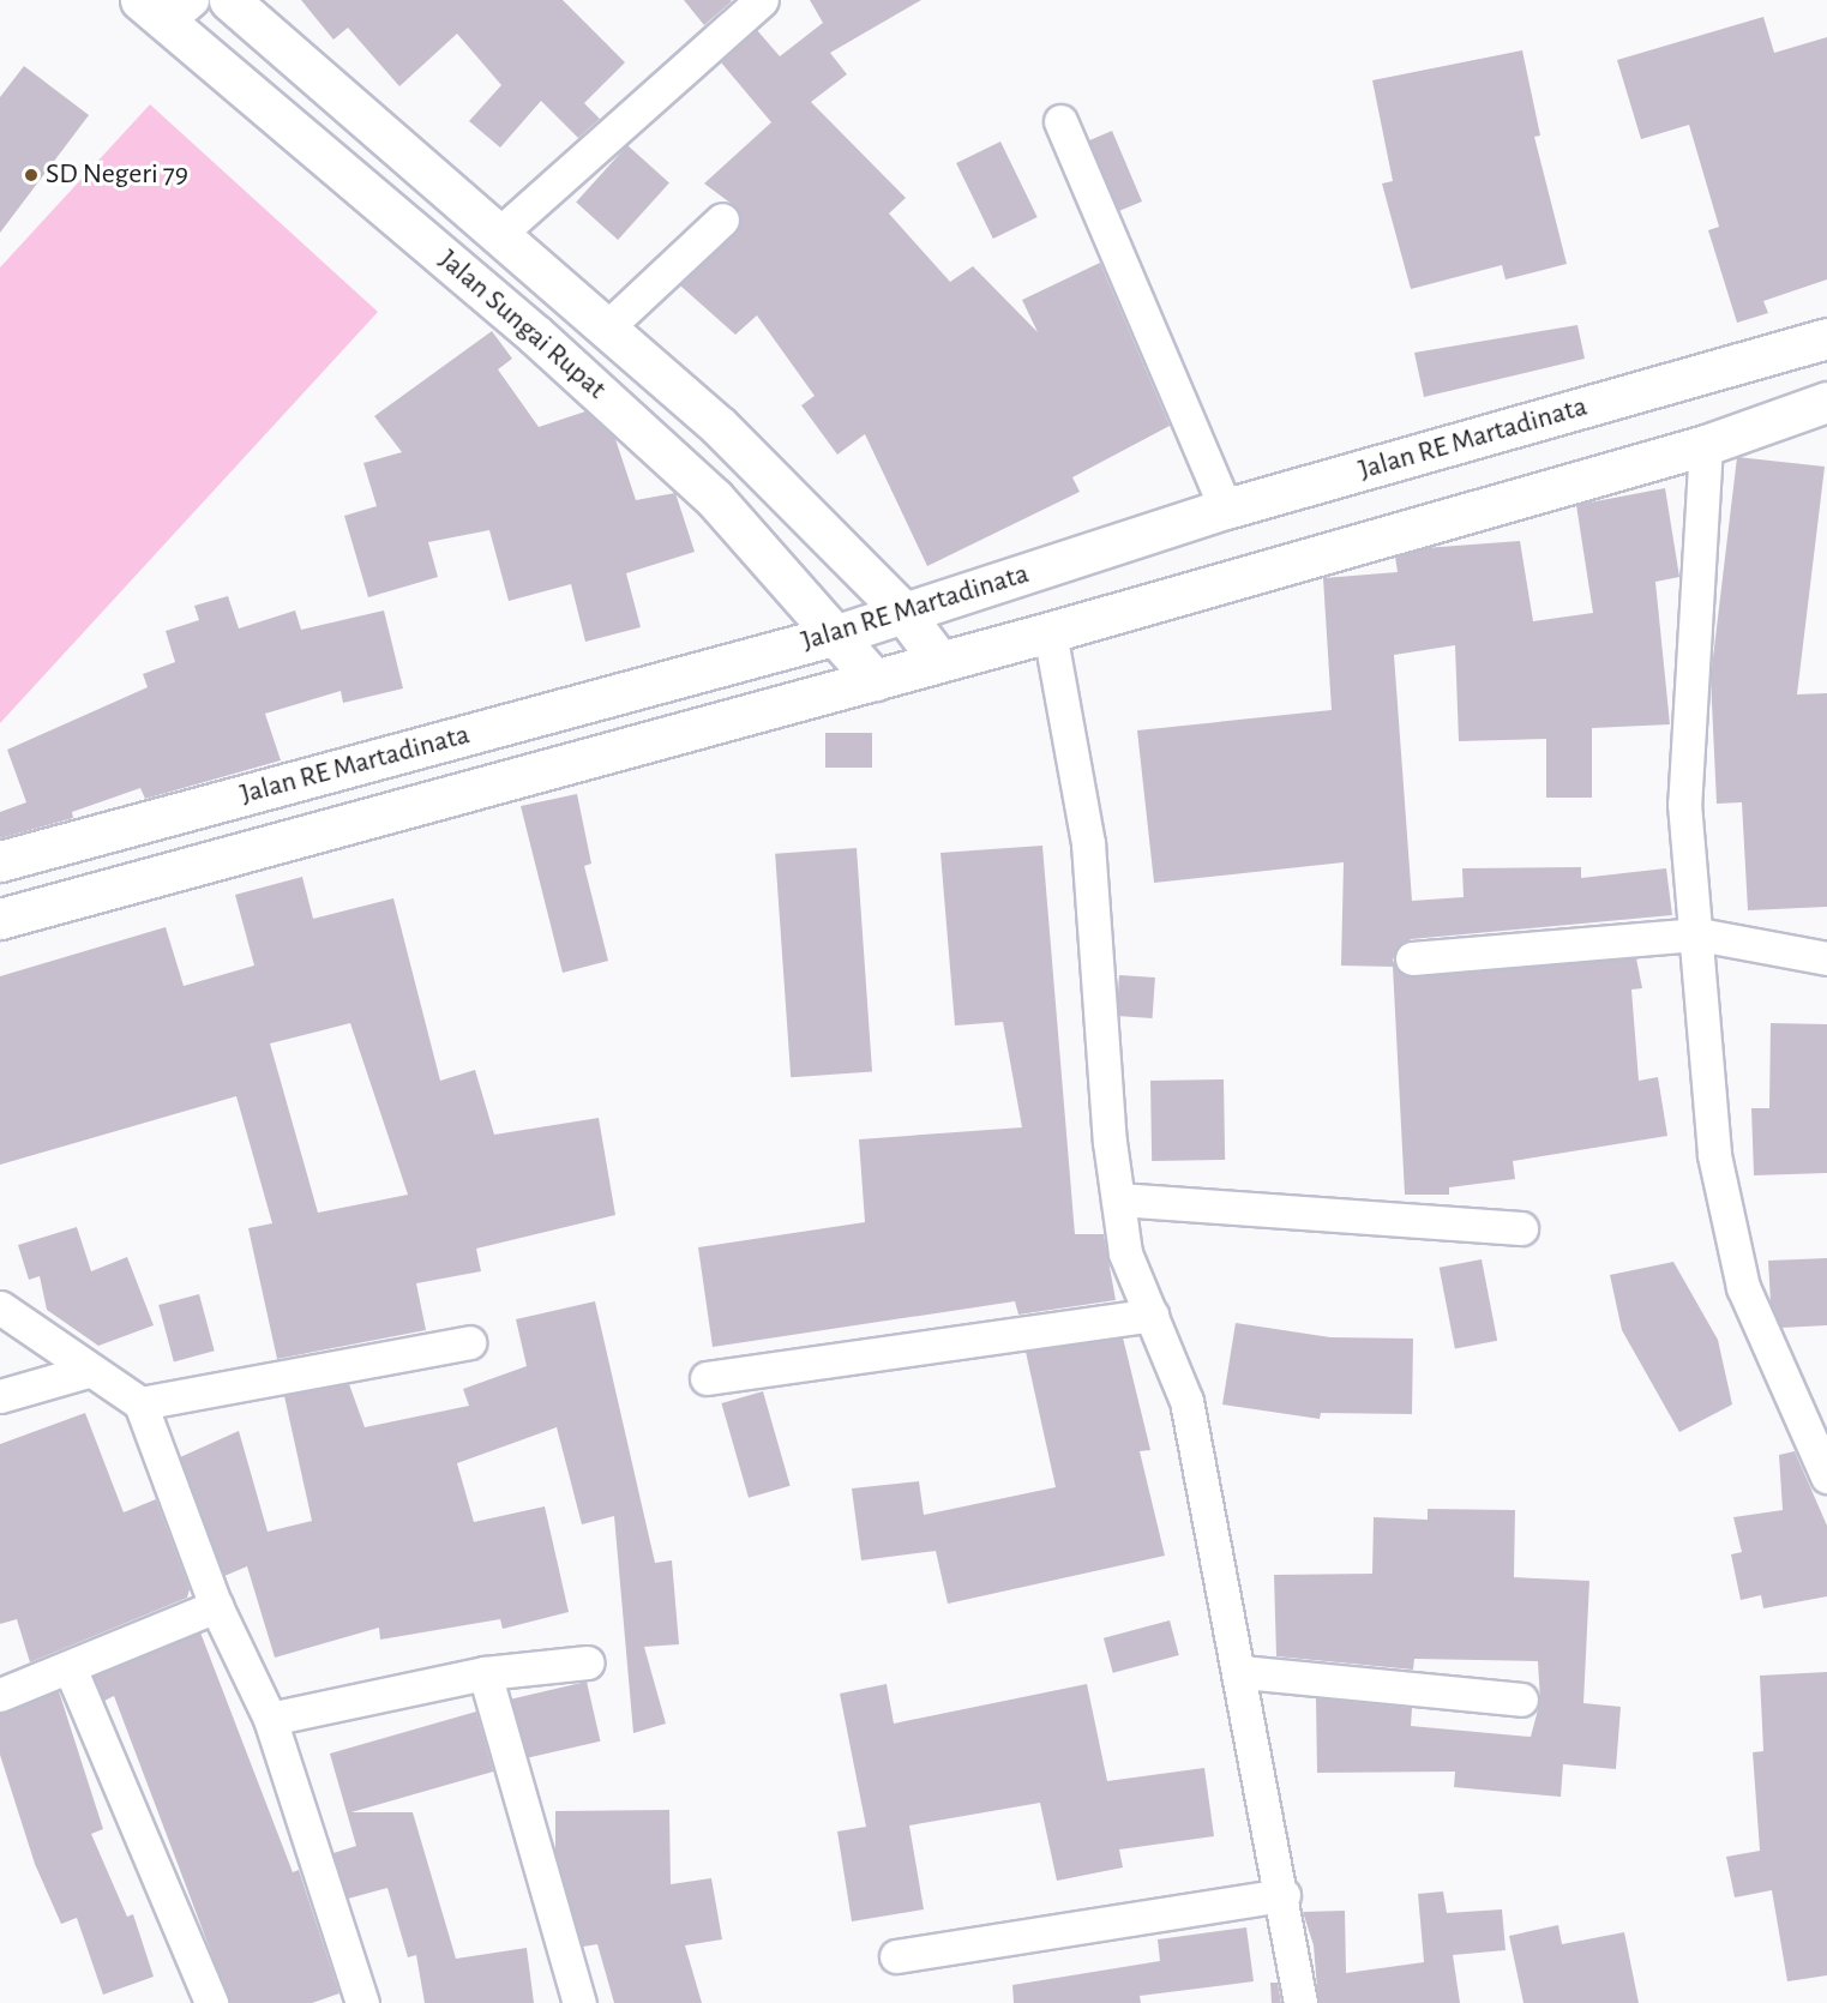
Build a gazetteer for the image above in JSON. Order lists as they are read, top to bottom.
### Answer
{
  "streets": {
    "main road": ["Jalan Sungai Rupat", "Jalan RE Martadinata"]
  },
  "crossings": [
    ["Jalan Sungai Rupat", "Jalan RE Martadinata"]
  ],
  "places": ["SD Negeri 79"]
}
